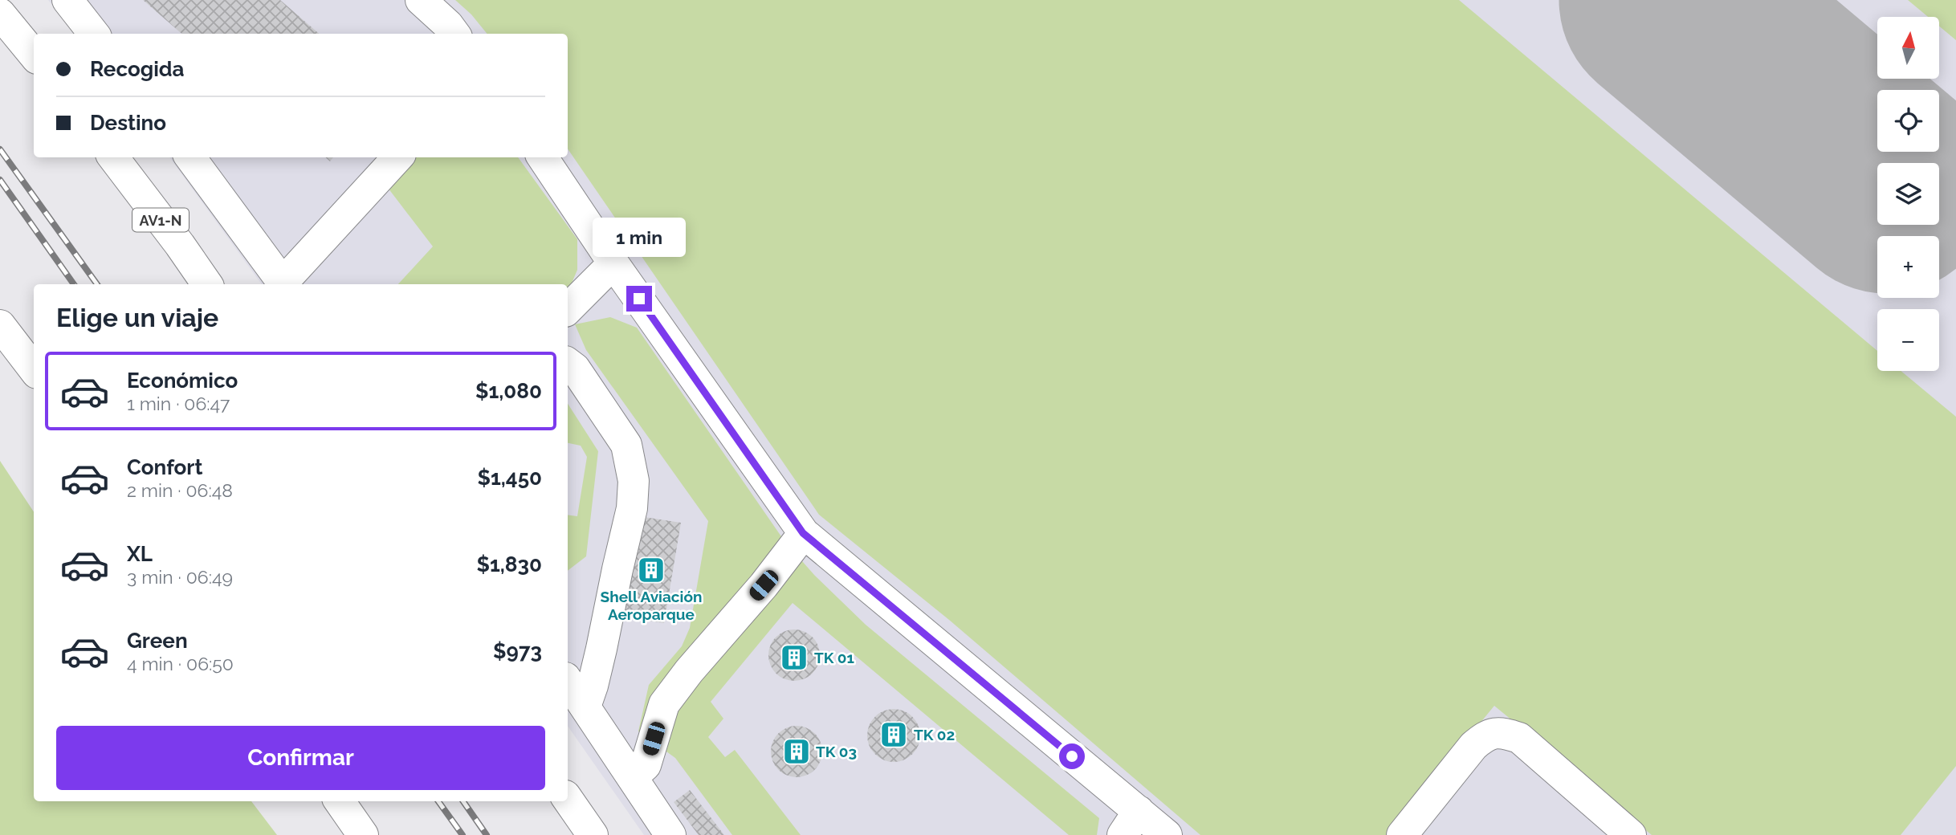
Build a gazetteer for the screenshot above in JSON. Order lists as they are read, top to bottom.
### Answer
{
  "streets": {
    "main road": ["AV1-N"]
  },
  "places": {
    "building": [
      "Shell Aviación Aeroparque",
      "TK 01",
      "TK 02",
      "TK 03"
    ]
  },
  "north": "top",
  "page": {
    "map_buttons": ["+", "−"],
    "banner": ["Recogida", "Destino"],
    "bubble": "1 min",
    "heading": "Elige un viaje",
    "list": [
      {
        "name": "Económico",
        "note": "1 min · 06:47",
        "value": "$1,080"
      },
      {
        "name": "Confort",
        "note": "2 min · 06:48",
        "value": "$1,450"
      },
      {
        "name": "XL",
        "note": "3 min · 06:49",
        "value": "$1,830"
      },
      {
        "name": "Green",
        "note": "4 min · 06:50",
        "value": "$973"
      }
    ],
    "buttons": "Confirmar"
  }
}
